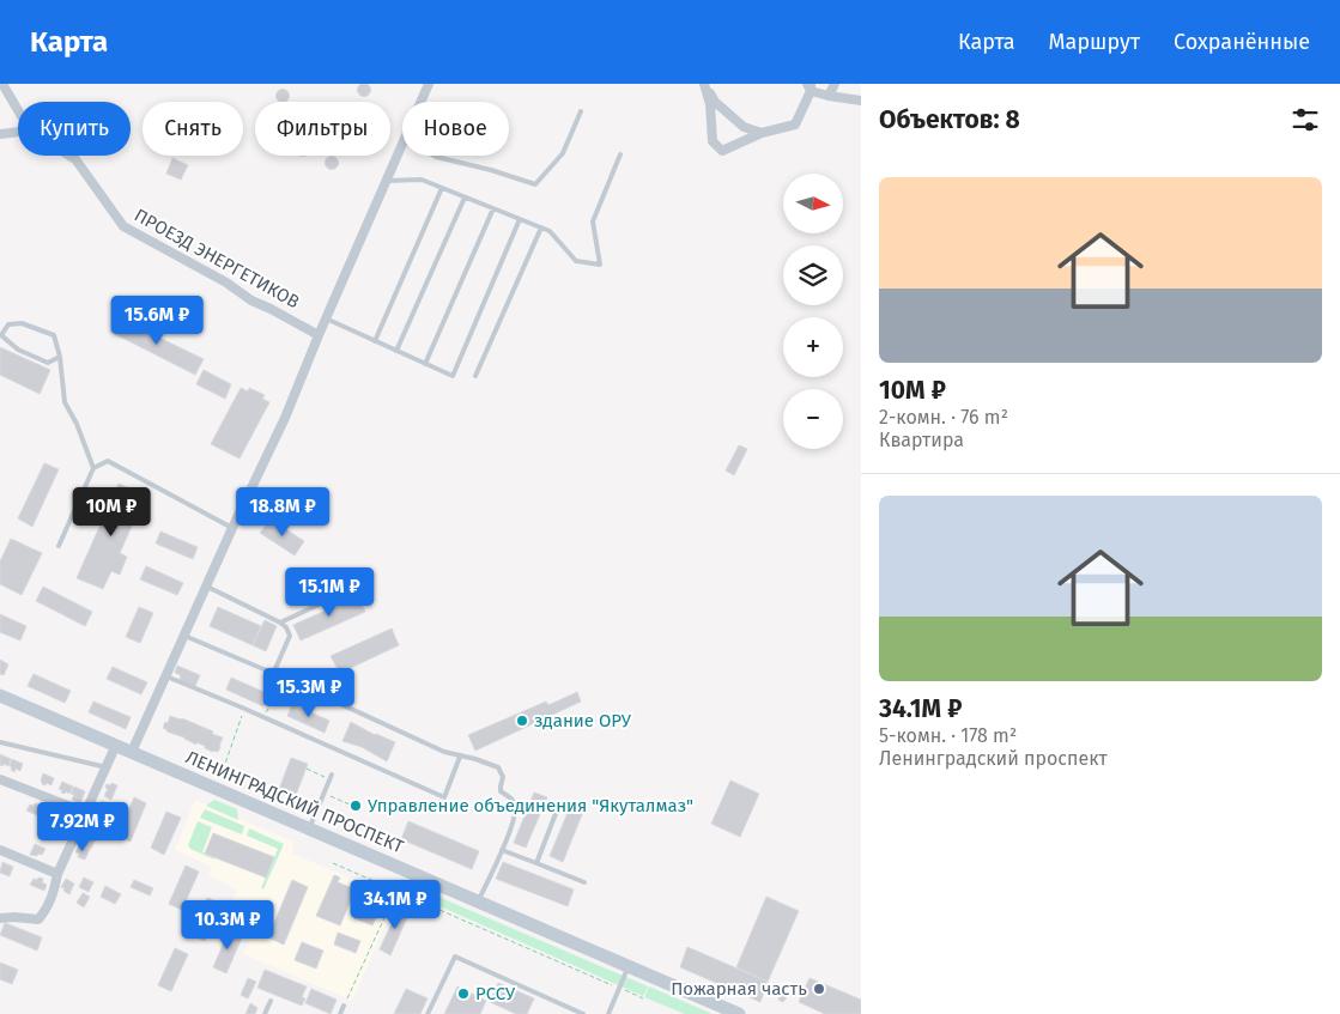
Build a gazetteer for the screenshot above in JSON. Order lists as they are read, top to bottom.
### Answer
{
  "streets": {
    "main road": ["ЛЕНИНГРАДСКИЙ ПРОСПЕКТ"],
    "street": ["ПРОЕЗД ЭНЕРГЕТИКОВ"]
  },
  "places": [
    "здание ОРУ",
    "Управление объединения \"Якуталмаз\"",
    "Пожарная часть",
    "РССУ"
  ],
  "north": "right",
  "page": {
    "header": "Карта",
    "nav": ["Карта", "Маршрут", "Сохранённые"],
    "heading": "Объектов: 8",
    "chip": [
      "Купить",
      "Снять",
      "Фильтры",
      "Новое"
    ],
    "list": [
      {
        "name": "10M ₽",
        "note": "2-комн. · 76 m² · Квартира"
      },
      {
        "name": "34.1M ₽",
        "note": "5-комн. · 178 m² · Ленинградский проспект"
      }
    ],
    "map_buttons": ["+", "−"],
    "price": [
      "15.6M ₽",
      "10M ₽",
      "18.8M ₽",
      "15.1M ₽",
      "15.3M ₽",
      "7.92M ₽",
      "34.1M ₽",
      "10.3M ₽"
    ]
  }
}
